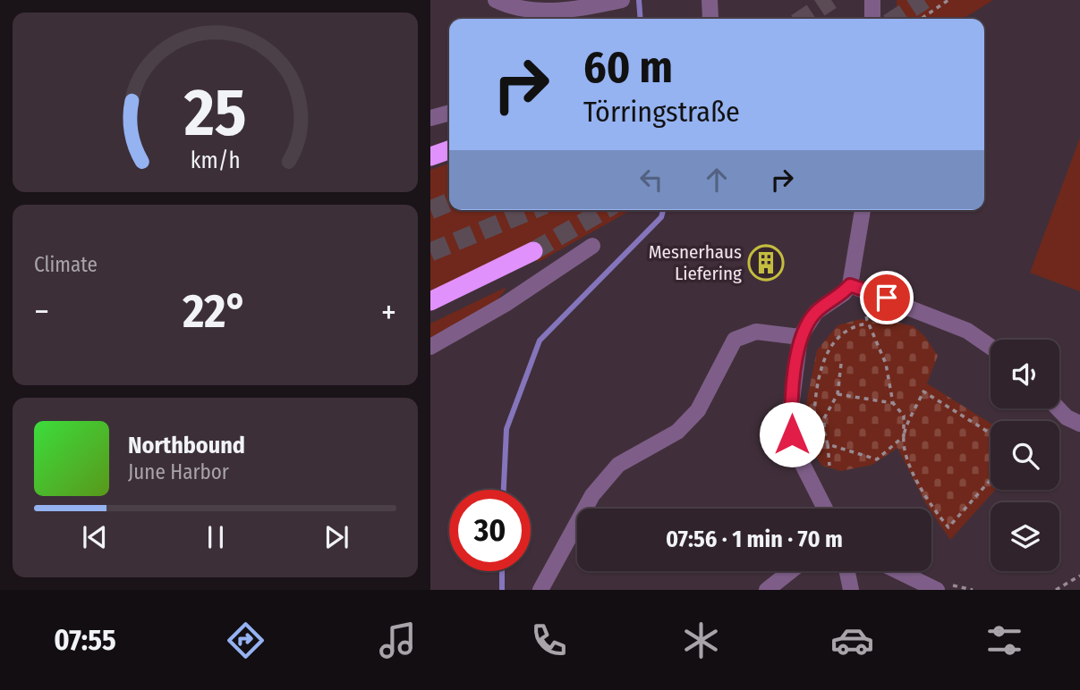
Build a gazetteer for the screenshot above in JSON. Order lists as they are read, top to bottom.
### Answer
{
  "places": {
    "building": ["Mesnerhaus Liefering"]
  },
  "page": {
    "turn": ["60 m", "Törringstraße"],
    "tile": "Climate",
    "heat": ["−", "22°", "+"],
    "song": ["Northbound", "June Harbor"],
    "limit": "30",
    "trip": "07:56 · 1 min · 70 m",
    "tabs": "07:55",
    "gauge": ["25", "km/h"]
  }
}
